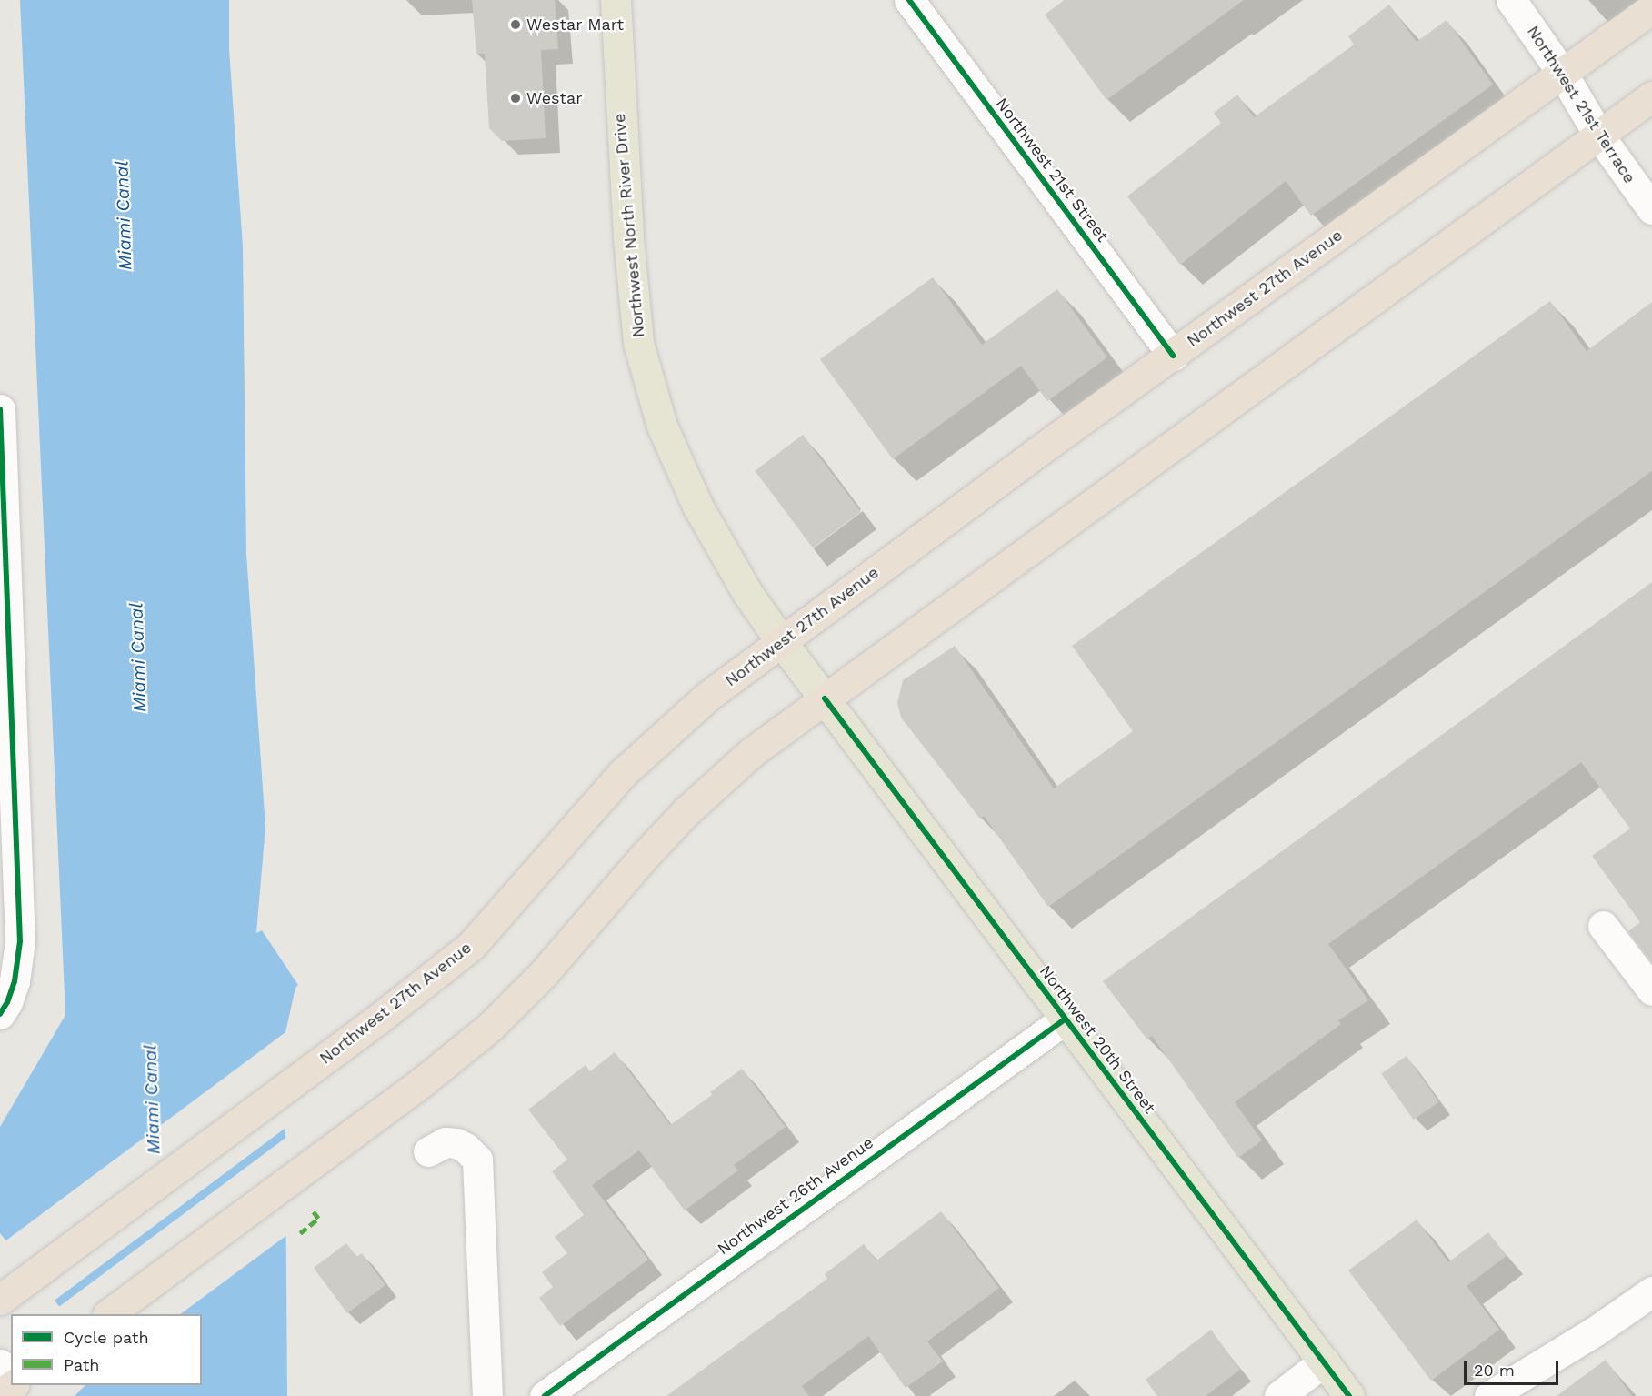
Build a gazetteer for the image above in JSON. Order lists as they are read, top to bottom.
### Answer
{
  "streets": {
    "highway": ["Northwest 27th Avenue"],
    "main road": ["Northwest North River Drive", "Northwest 20th Street"],
    "street": ["Northwest 21st Terrace", "Northwest 21st Street", "Northwest 26th Avenue"]
  },
  "crossings": [
    ["Northwest 21st Terrace", "Northwest 27th Avenue"],
    ["Northwest 21st Street", "Northwest 27th Avenue"],
    ["Northwest North River Drive", "Northwest 20th Street"],
    ["Northwest 27th Avenue", "Northwest 20th Street"],
    ["Northwest 20th Street", "Northwest 26th Avenue"]
  ],
  "water": ["Miami Canal"],
  "places": ["Westar Mart", "Westar"],
  "legend": ["Cycle path", "Path"],
  "scale_bar": "20 m"
}
